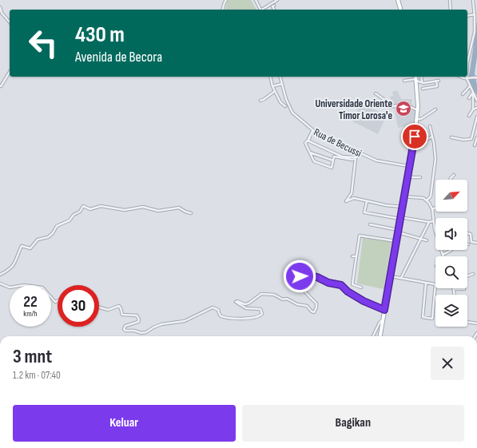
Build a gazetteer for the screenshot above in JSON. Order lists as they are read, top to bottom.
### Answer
{
  "streets": {
    "street": ["Rua de Becussi"]
  },
  "places": {
    "school or university": ["Universidade Oriente Timor Lorosa'e"]
  },
  "north": "top right",
  "page": {
    "turn": ["430 m", "Avenida de Becora"],
    "speed": "22 km/h",
    "limit": "30",
    "heading": ["3 mnt", "1.2 km · 07:40"],
    "buttons": ["Keluar", "Bagikan"]
  }
}
